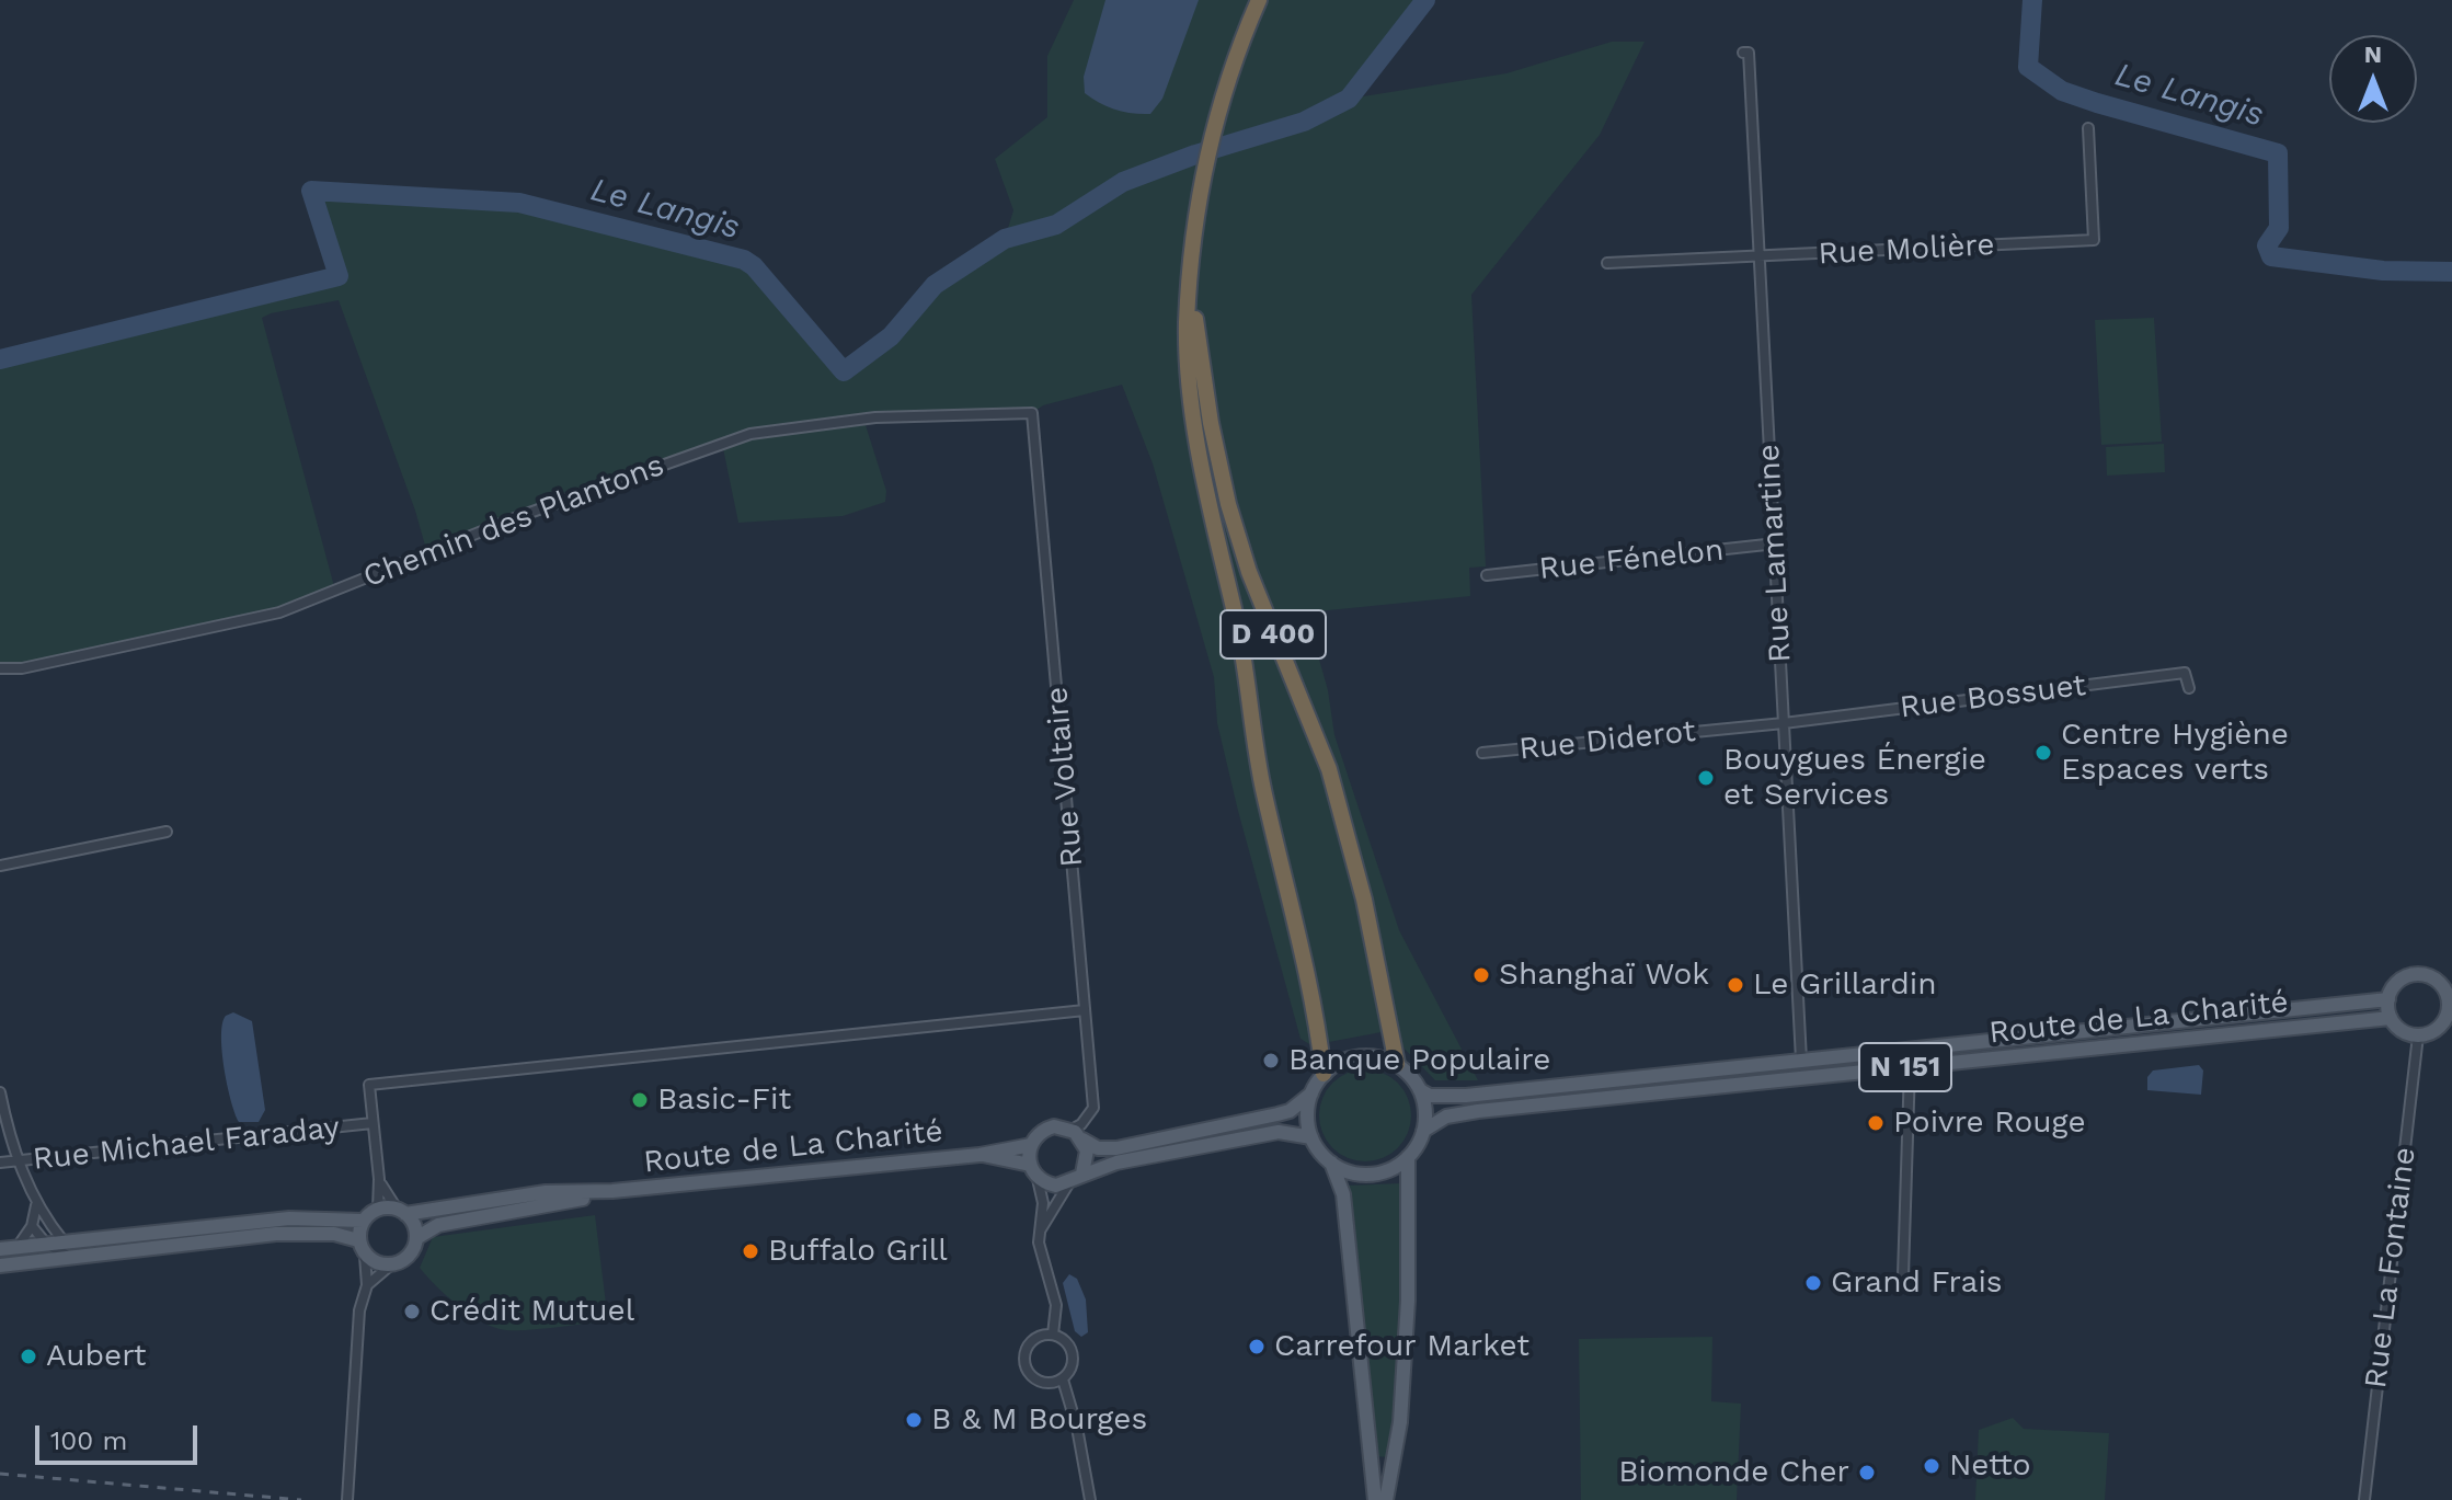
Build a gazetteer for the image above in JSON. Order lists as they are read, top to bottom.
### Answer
{
  "streets": {
    "highway": ["D 400"],
    "main road": ["Route de La Charité", "N 151"],
    "street": [
      "Rue Molière",
      "Chemin des Plantons",
      "Rue Lamartine",
      "Rue Fénelon",
      "Rue Bossuet",
      "Rue Diderot",
      "Rue Voltaire",
      "Rue Michael Faraday",
      "Rue La Fontaine"
    ]
  },
  "crossings": [
    ["Rue Molière", "Rue Lamartine"],
    ["Chemin des Plantons", "Rue Voltaire"],
    ["Rue Lamartine", "Rue Fénelon"],
    ["Rue Lamartine", "Rue Bossuet"],
    ["Rue Lamartine", "Rue Diderot"],
    ["Rue Lamartine", "Route de La Charité"],
    ["D 400", "Route de La Charité"],
    ["Rue Bossuet", "Rue Diderot"],
    ["Rue Voltaire", "Route de La Charité"],
    ["Route de La Charité", "Rue La Fontaine"]
  ],
  "water": ["Le Langis"],
  "places": [
    "Centre Hygiène Espaces verts",
    "Bouygues Énergie et Services",
    "Shanghaï Wok",
    "Le Grillardin",
    "Banque Populaire",
    "Basic-Fit",
    "Poivre Rouge",
    "Buffalo Grill",
    "Grand Frais",
    "Crédit Mutuel",
    "Carrefour Market",
    "Aubert",
    "B & M Bourges",
    "Netto",
    "Biomonde Cher"
  ],
  "scale_bar": "100 m",
  "north": "top"
}
